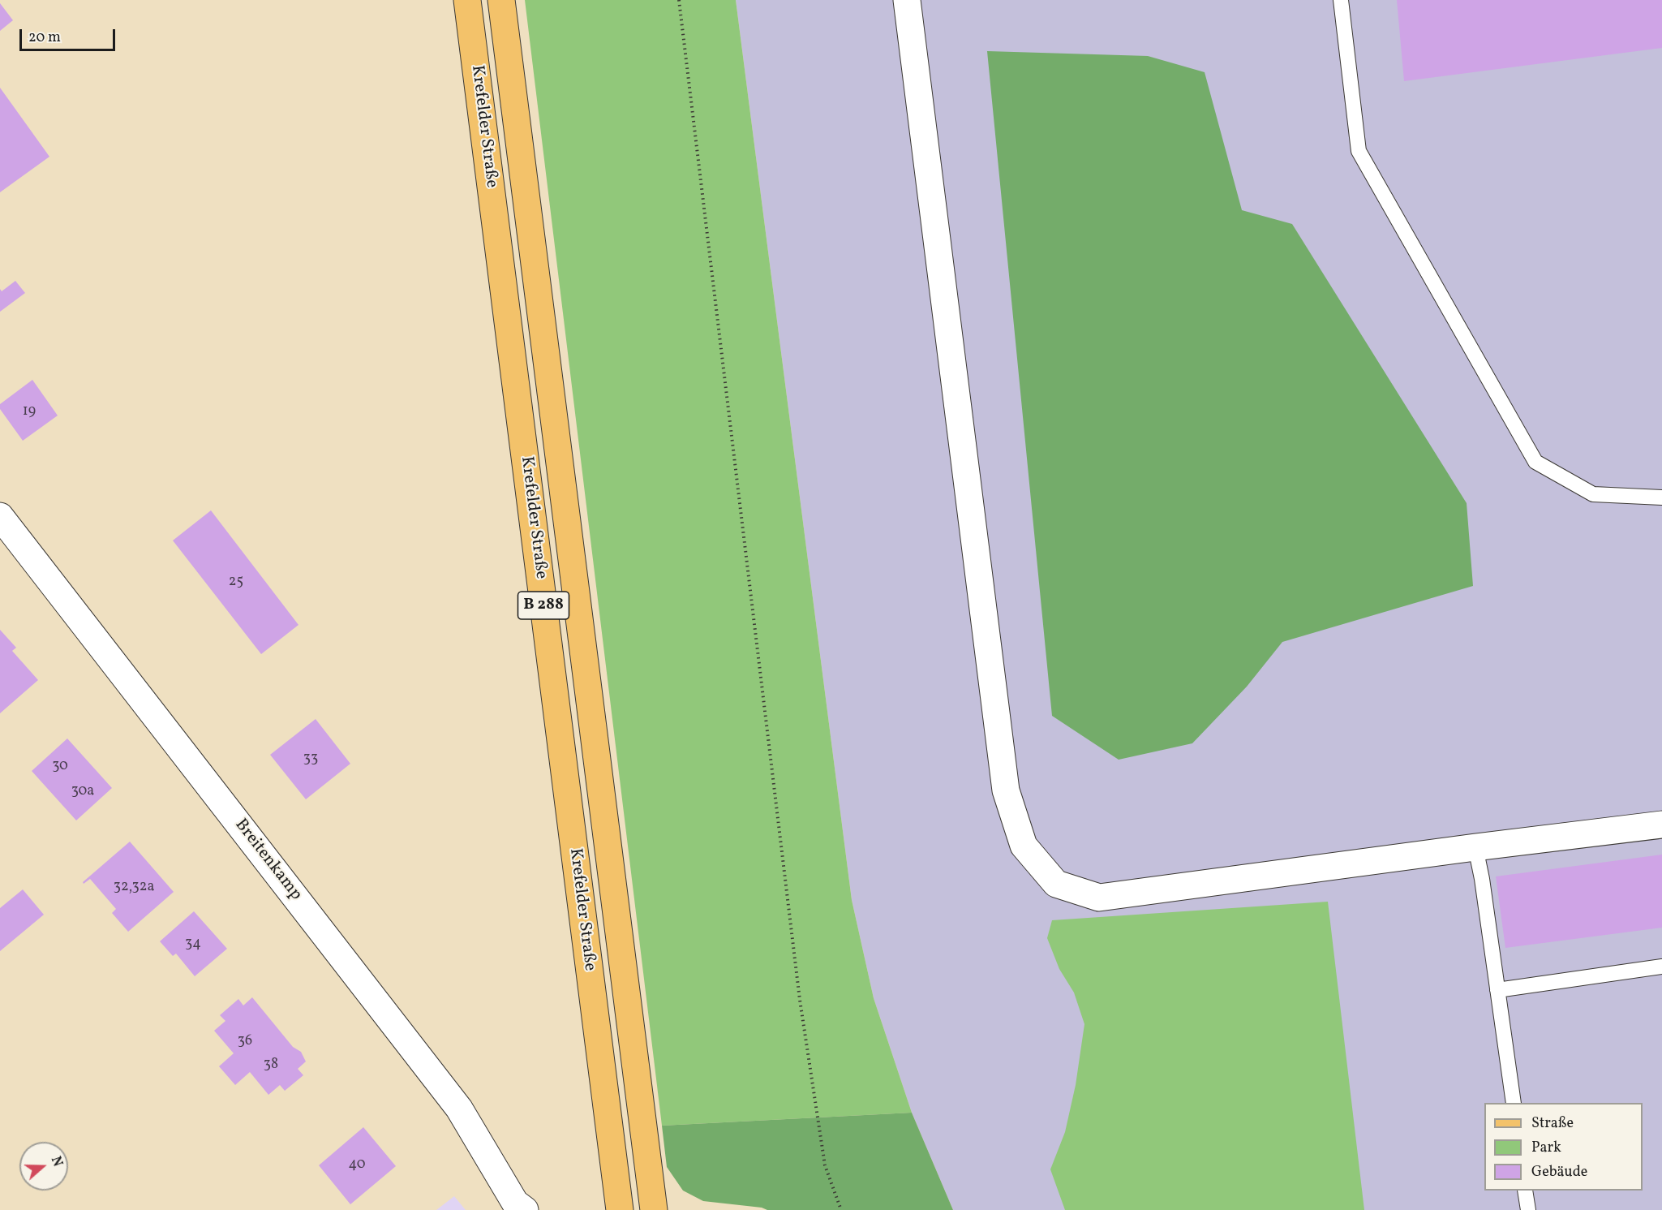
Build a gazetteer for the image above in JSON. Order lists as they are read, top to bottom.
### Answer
{
  "streets": {
    "main road": ["Krefelder Straße", "B 288"],
    "street": ["Breitenkamp"]
  },
  "house_numbers": [
    "19",
    "25",
    "33",
    "30",
    "30a",
    "32,32a",
    "34",
    "36",
    "38",
    "40"
  ],
  "legend": ["Straße", "Park", "Gebäude"],
  "scale_bar": "20 m",
  "north": "right"
}
